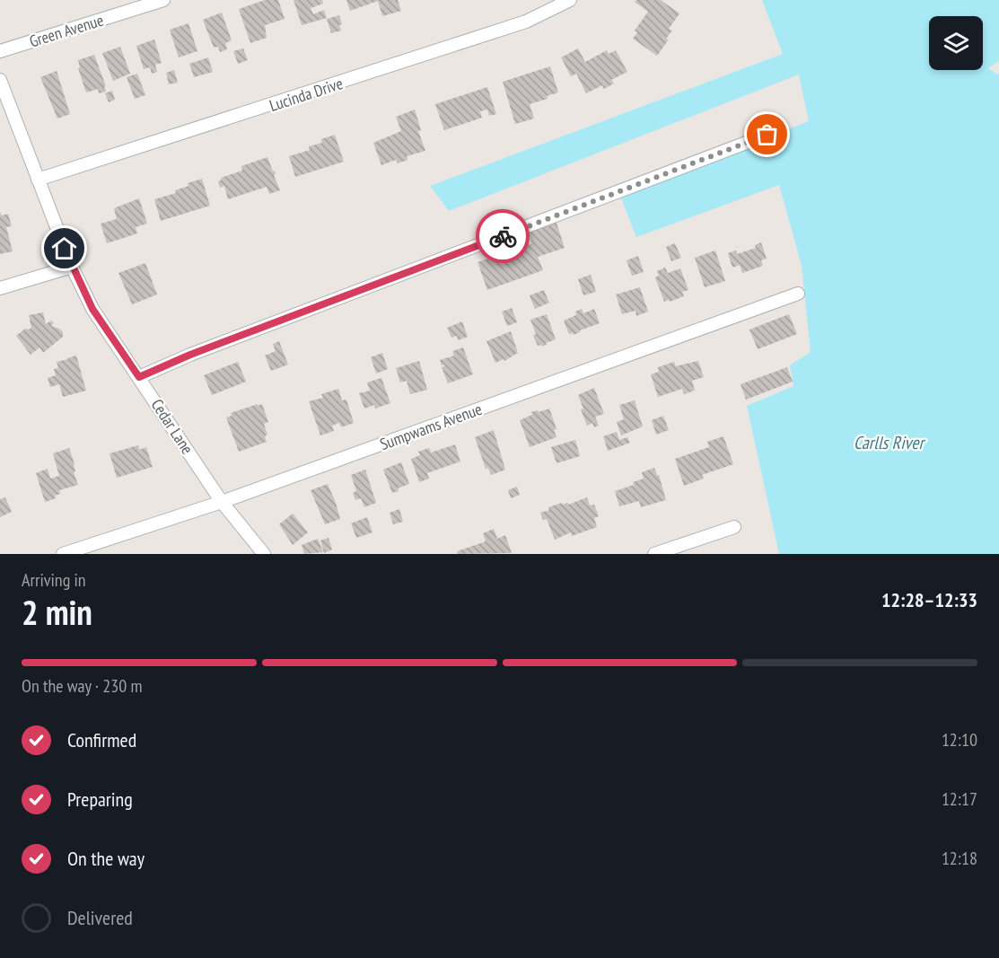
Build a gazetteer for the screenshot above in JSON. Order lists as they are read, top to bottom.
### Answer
{
  "streets": {
    "street": [
      "Green Avenue",
      "Lucinda Drive",
      "Cedar Lane",
      "Sumpwams Avenue"
    ]
  },
  "crossings": [
    ["Lucinda Drive", "Cedar Lane"],
    ["Cedar Lane", "Sumpwams Avenue"]
  ],
  "water": ["Carlls River"],
  "page": {
    "heading": ["2 min", "Arriving in", "12:28–12:33"],
    "bar": "On the way · 230 m",
    "list": [
      ["Confirmed", "12:10"],
      ["Preparing", "12:17"],
      ["On the way", "12:18"],
      "Delivered"
    ]
  }
}
